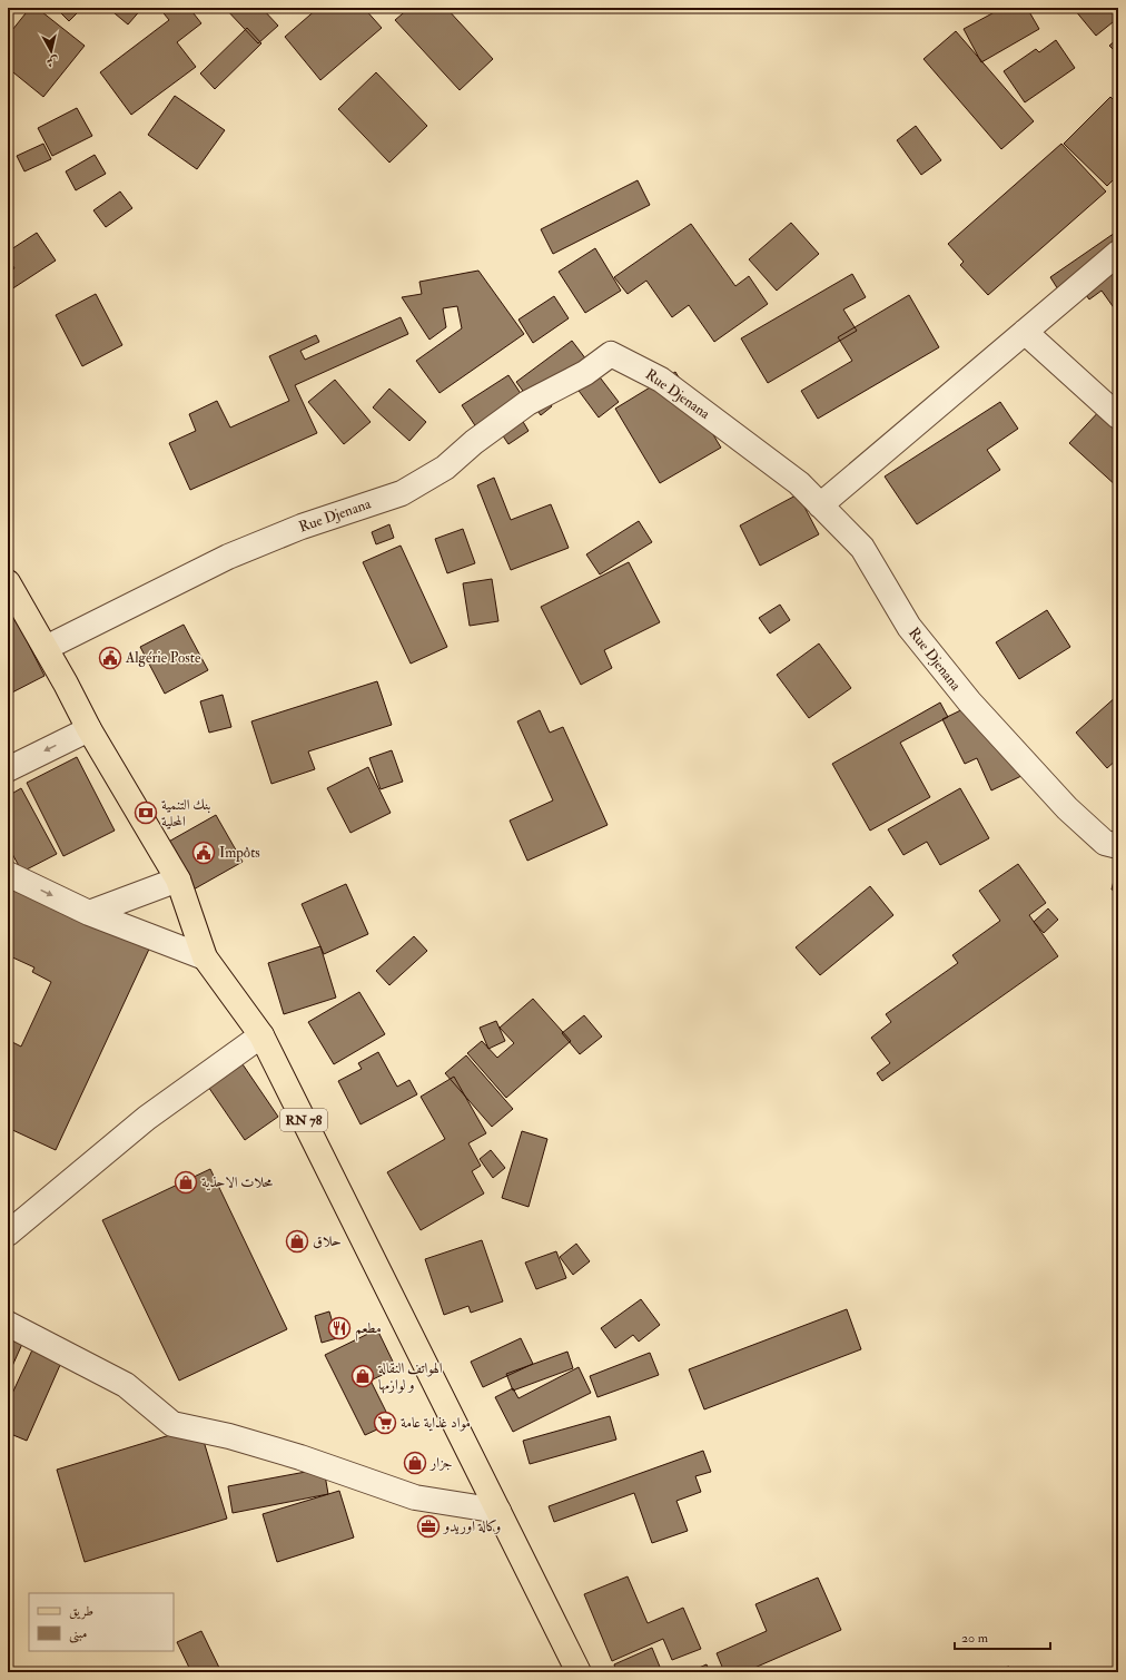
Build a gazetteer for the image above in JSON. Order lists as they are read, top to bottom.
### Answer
{
  "streets": {
    "main road": ["RN 78"],
    "street": ["Rue Djenana"]
  },
  "crossings": [
    ["Rue Djenana", "RN 78"]
  ],
  "places": {
    "public building": ["Algérie Poste", "Impôts"],
    "bank": ["بنك التنمية المحلية"],
    "shop": [
      "محلات الاحذية",
      "حلاق",
      "الهواتف النقالة و لوازمها",
      "جزار"
    ],
    "restaurant": ["مطعم"],
    "supermarket": ["مواد غذاية عامة"],
    "office": ["وكالة اوريدو"]
  },
  "legend": ["طريق", "مبنى"],
  "scale_bar": "20 m",
  "north": "bottom"
}
